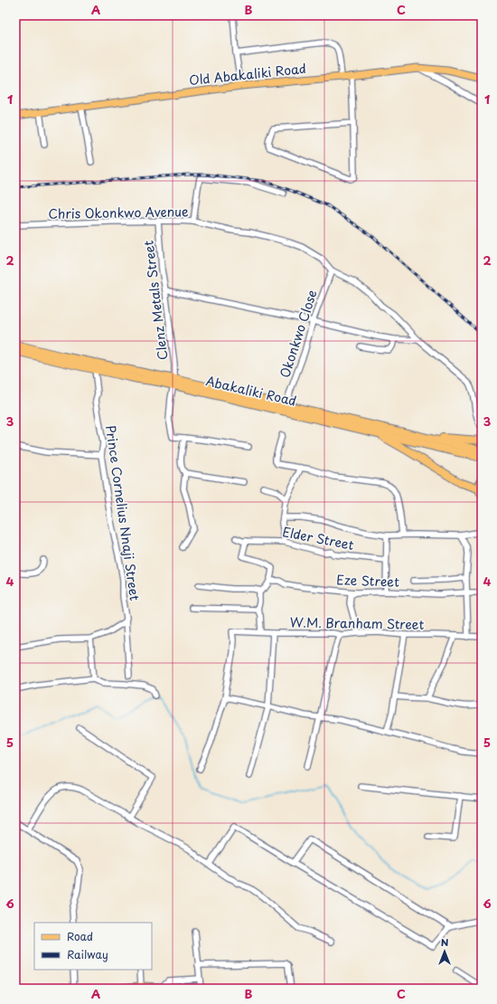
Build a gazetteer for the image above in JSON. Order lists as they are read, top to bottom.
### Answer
{
  "streets": {
    "highway": ["Abakaliki Road"],
    "main road": ["Old Abakaliki Road"],
    "street": [
      "Chris Okonkwo Avenue",
      "Clenz Metals Street",
      "Okonkwo Close",
      "Prince Cornelius Nnaji Street",
      "Elder Street",
      "Eze Street",
      "W.M. Branham Street"
    ]
  },
  "crossings": [
    ["Chris Okonkwo Avenue", "Clenz Metals Street"],
    ["Chris Okonkwo Avenue", "Okonkwo Close"],
    ["Clenz Metals Street", "Abakaliki Road"],
    ["Okonkwo Close", "Abakaliki Road"],
    ["Abakaliki Road", "Prince Cornelius Nnaji Street"]
  ],
  "legend": ["Road", "Railway"],
  "north": "top",
  "grid": {
    "columns": ["A", "B", "C"],
    "rows": [
      "1",
      "2",
      "3",
      "4",
      "5",
      "6"
    ]
  }
}
